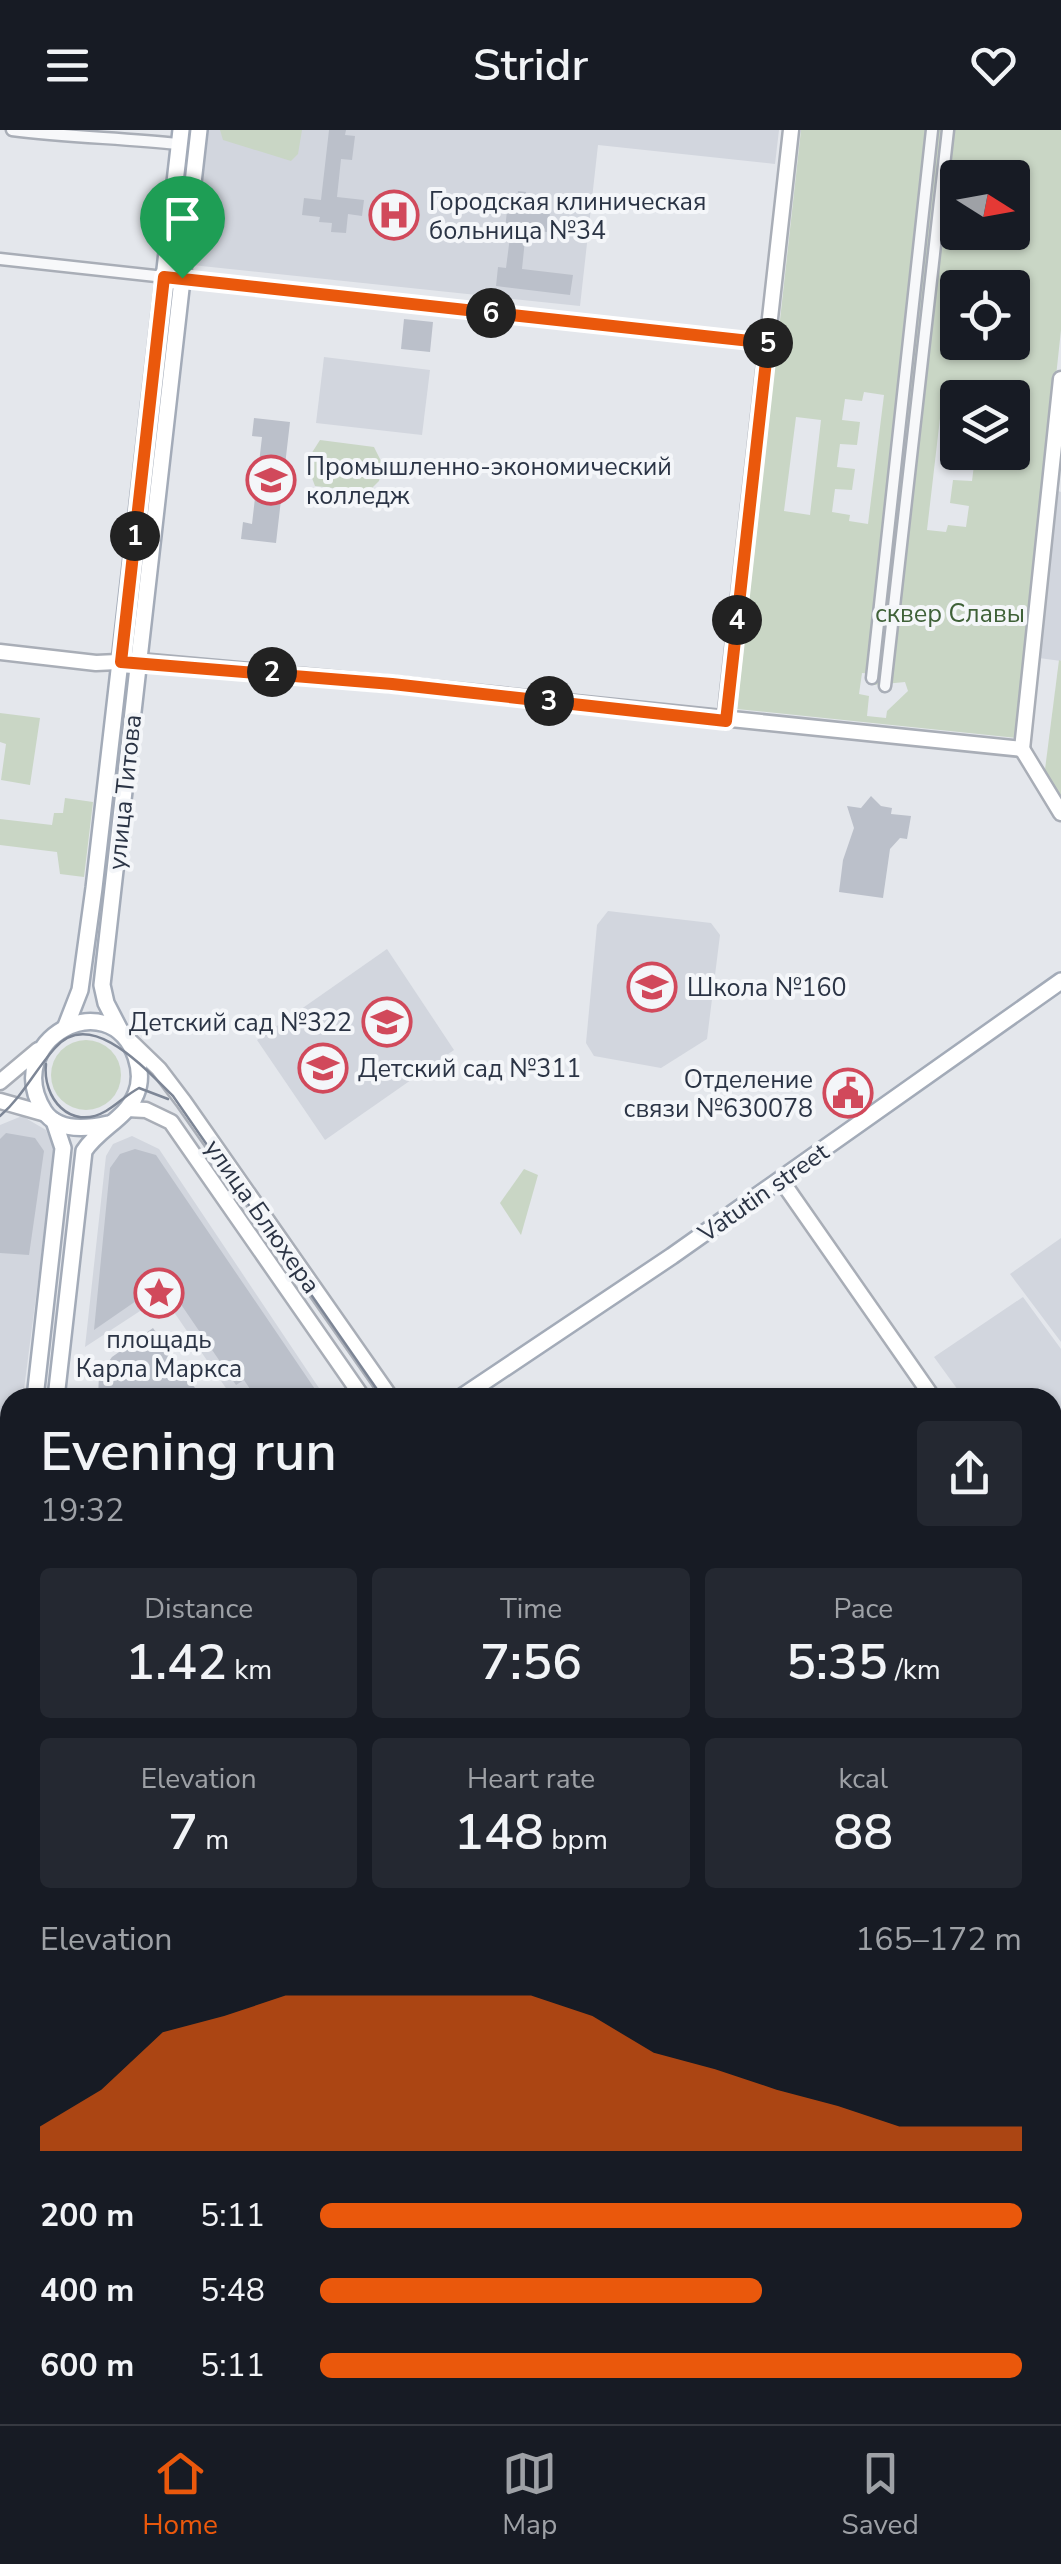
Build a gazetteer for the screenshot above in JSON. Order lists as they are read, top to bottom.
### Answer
{
  "streets": {
    "main road": ["улица Титова", "Vatutin street"],
    "street": ["улица Блюхера"]
  },
  "crossings": [
    ["улица Титова", "улица Блюхера"]
  ],
  "parks": ["сквер Славы"],
  "places": {
    "hospital": ["Городская клиническая больница №34"],
    "school or university": [
      "Промышленно-экономический колледж",
      "Школа №160",
      "Детский сад №322",
      "Детский сад №311"
    ],
    "public building": ["Отделение связи №630078"],
    "place": ["площадь Карла Маркса"]
  },
  "north": "right",
  "page": {
    "header": "Stridr",
    "pins": [
      "6",
      "5",
      "1",
      "4",
      "2",
      "3"
    ],
    "heading": ["Evening run", "19:32"],
    "stats": [
      ["Distance", "1.42 km"],
      ["Time", "7:56"],
      ["Pace", "5:35 /km"],
      ["Elevation", "7 m"],
      ["Heart rate", "148 bpm"],
      ["kcal", "88"]
    ],
    "chart": ["Elevation", "165–172 m"],
    "list": [
      {
        "name": "200 m",
        "note": "5:11"
      },
      {
        "name": "400 m",
        "note": "5:48"
      },
      {
        "name": "600 m",
        "note": "5:11"
      }
    ],
    "tabs": ["Home", "Map", "Saved"]
  }
}
